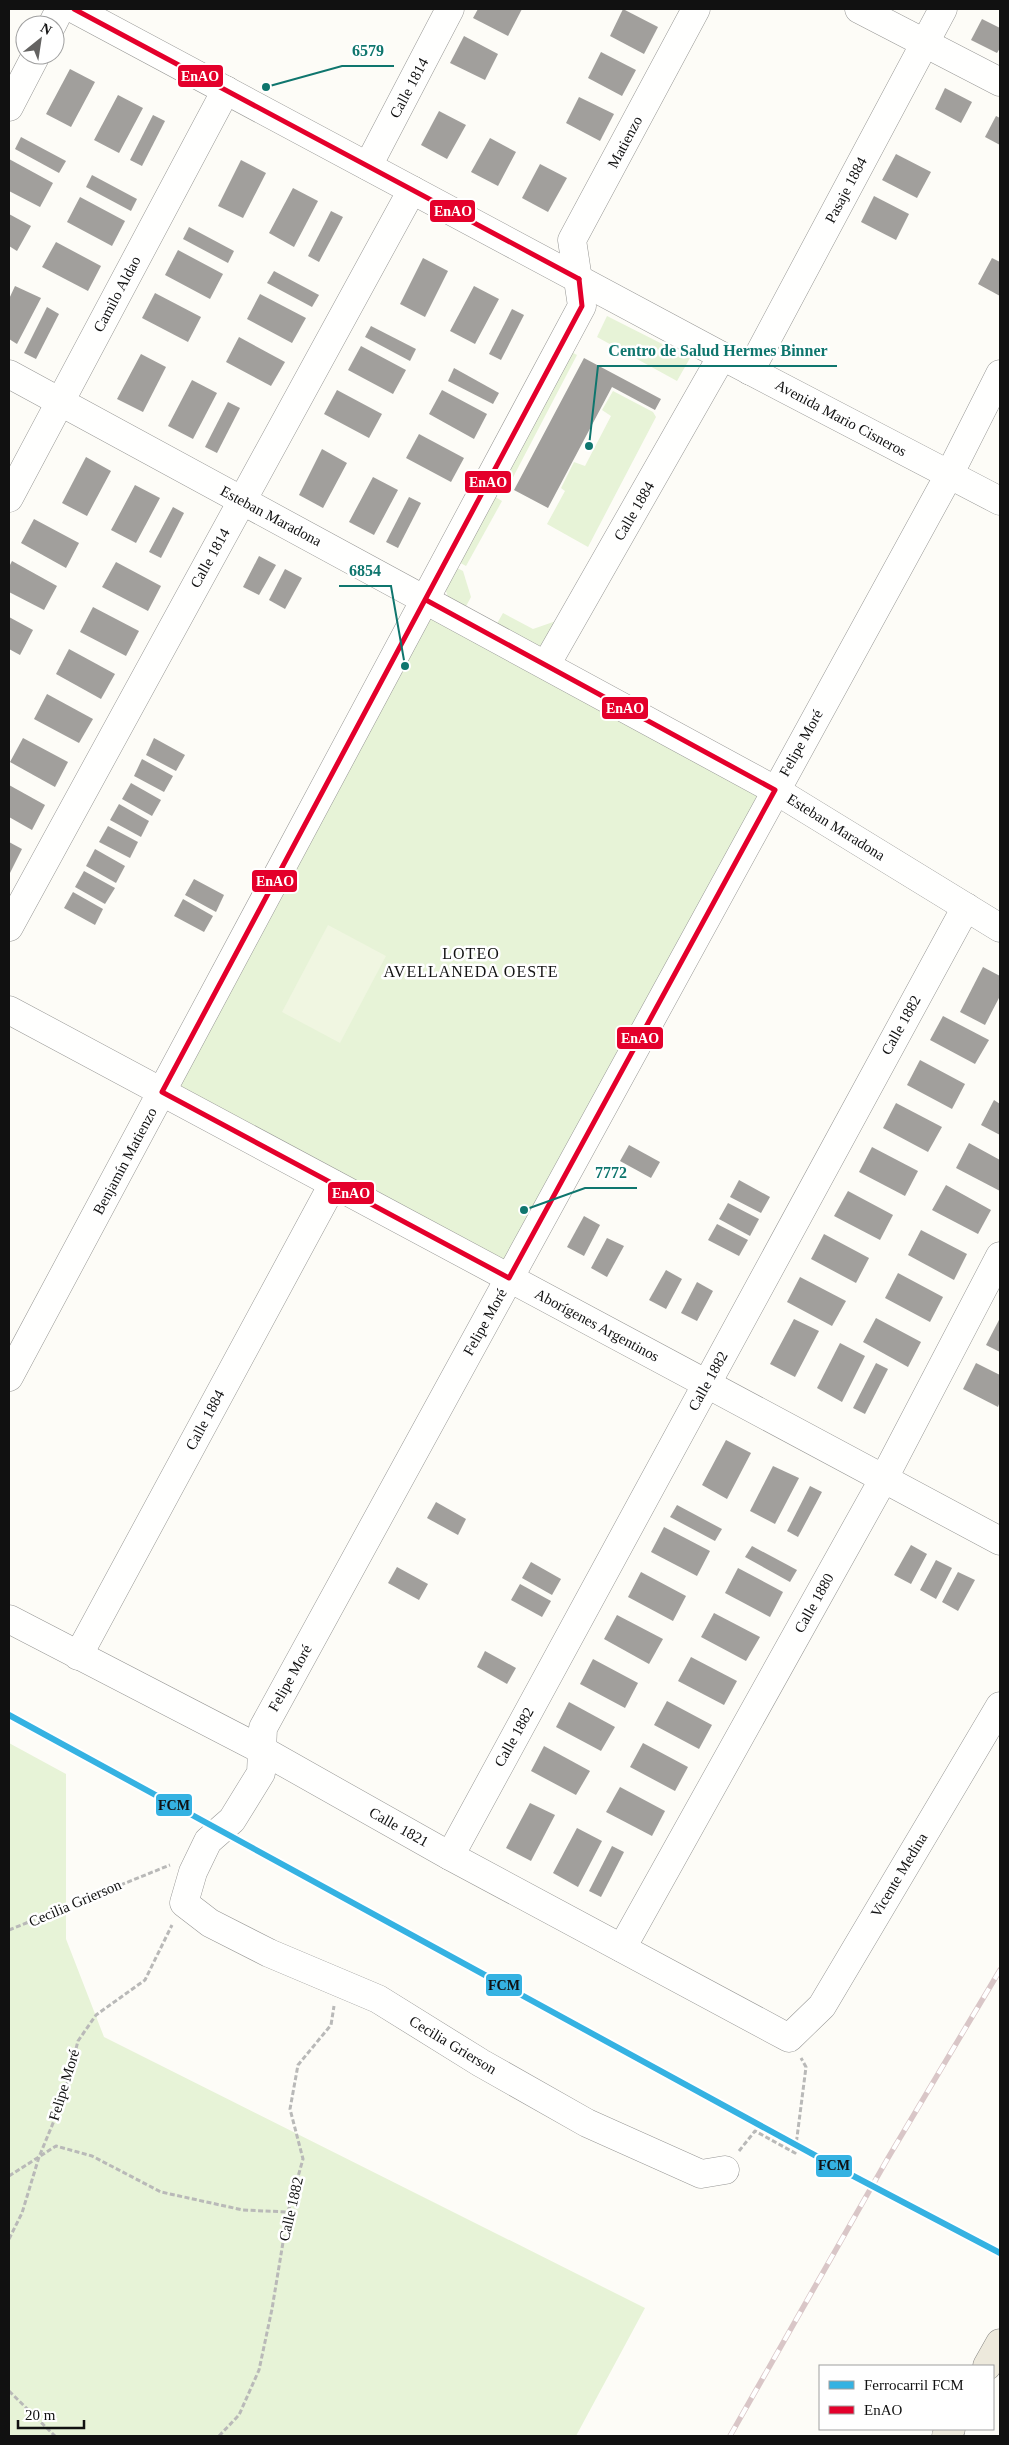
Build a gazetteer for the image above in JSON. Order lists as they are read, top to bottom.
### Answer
{
  "streets": {
    "street": [
      "Calle 1814",
      "Matienzo",
      "Pasaje 1884",
      "Camilo Aldao",
      "Avenida Mario Cisneros",
      "Calle 1884",
      "Esteban Maradona",
      "Felipe Moré",
      "Calle 1882",
      "Benjamín Matienzo",
      "Aborígenes Argentinos",
      "Calle 1880",
      "Calle 1821",
      "Vicente Medina",
      "Cecilia Grierson"
    ]
  },
  "crossings": [
    ["Calle 1814", "Avenida Mario Cisneros"],
    ["Calle 1814", "Esteban Maradona"],
    ["Matienzo", "Avenida Mario Cisneros"],
    ["Matienzo", "Benjamín Matienzo"],
    ["Pasaje 1884", "Avenida Mario Cisneros"],
    ["Camilo Aldao", "Avenida Mario Cisneros"],
    ["Camilo Aldao", "Esteban Maradona"],
    ["Avenida Mario Cisneros", "Calle 1884"],
    ["Avenida Mario Cisneros", "Felipe Moré"],
    ["Avenida Mario Cisneros", "Benjamín Matienzo"],
    ["Calle 1884", "Esteban Maradona"],
    ["Calle 1884", "Aborígenes Argentinos"],
    ["Calle 1884", "Calle 1821"],
    ["Esteban Maradona", "Felipe Moré"],
    ["Esteban Maradona", "Calle 1882"],
    ["Esteban Maradona", "Benjamín Matienzo"],
    ["Felipe Moré", "Aborígenes Argentinos"],
    ["Felipe Moré", "Calle 1821"],
    ["Felipe Moré", "Cecilia Grierson"],
    ["Calle 1882", "Aborígenes Argentinos"],
    ["Calle 1882", "Calle 1821"],
    ["Calle 1882", "Cecilia Grierson"],
    ["Benjamín Matienzo", "Aborígenes Argentinos"],
    ["Aborígenes Argentinos", "Calle 1880"],
    ["Calle 1880", "Calle 1821"],
    ["Calle 1821", "Vicente Medina"]
  ],
  "districts": ["LOTEO AVELLANEDA OESTE"],
  "places": [
    "6579",
    "Centro de Salud Hermes Binner",
    "6854",
    "7772"
  ],
  "lines": ["transit line EnAO", "rail line FCM"],
  "legend": ["Ferrocarril FCM", "EnAO"],
  "scale_bar": "20 m",
  "north": "top right"
}
